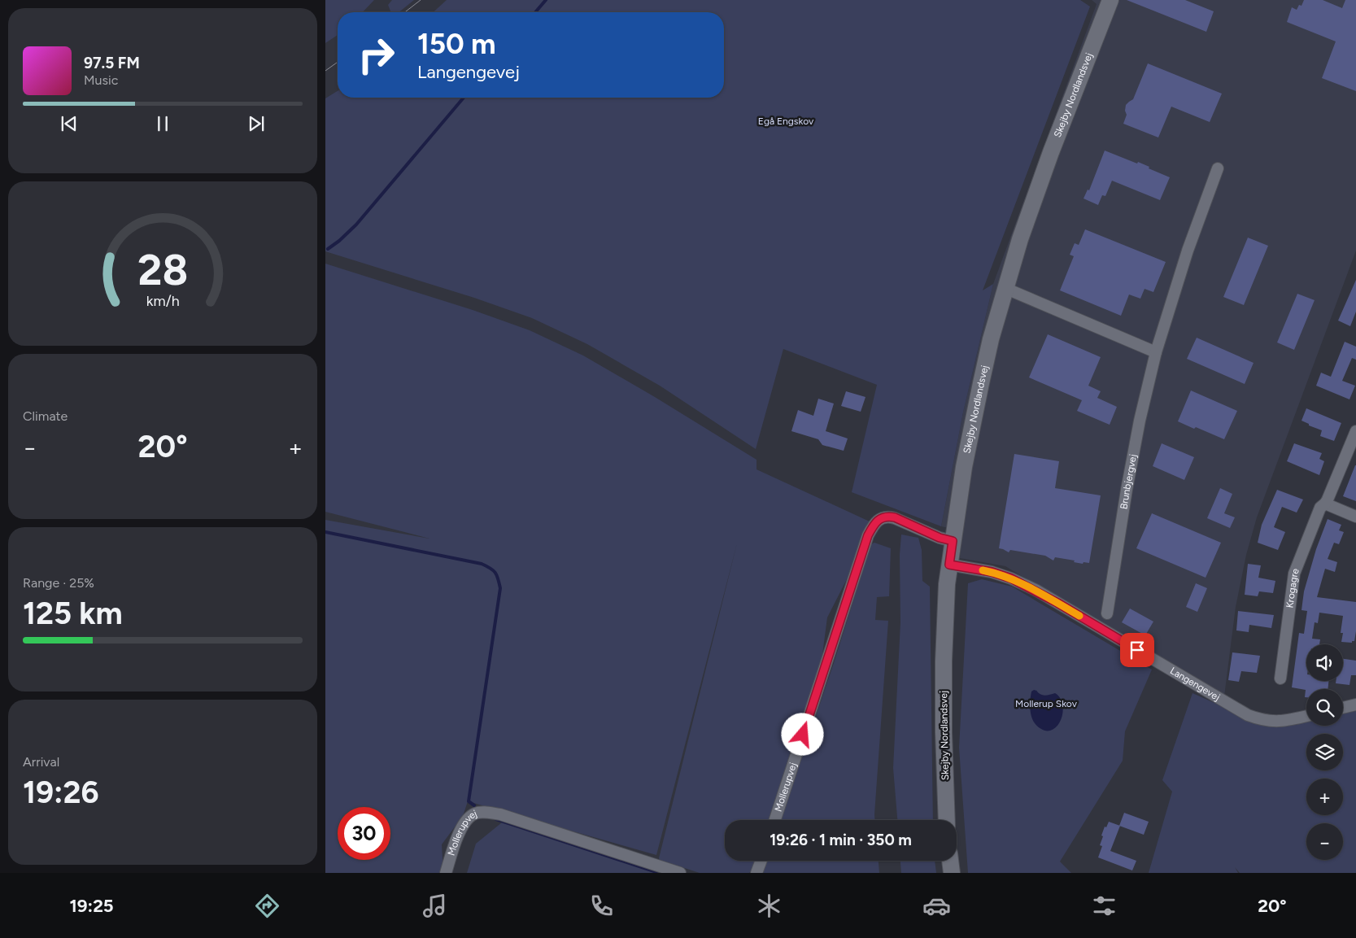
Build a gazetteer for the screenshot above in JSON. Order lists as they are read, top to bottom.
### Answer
{
  "streets": {
    "street": [
      "Skejby Nordlandsvej",
      "Brunbjergvej",
      "Krogagre",
      "Langengevej",
      "Mollerupvej"
    ]
  },
  "crossings": [
    ["Skejby Nordlandsvej", "Langengevej"],
    ["Skejby Nordlandsvej", "Mollerupvej"]
  ],
  "parks": ["Egå Engskov", "Mollerup Skov"],
  "page": {
    "turn": ["150 m", "Langengevej"],
    "song": ["97.5 FM", "Music"],
    "tile": [
      "Climate",
      ["Range · 25%", "125 km"],
      ["Arrival", "19:26"]
    ],
    "heat": ["−", "20°", "+"],
    "map_buttons": ["+", "−"],
    "limit": "30",
    "trip": "19:26 · 1 min · 350 m",
    "tabs": ["19:25", "20°"],
    "gauge": ["28", "km/h"]
  }
}
